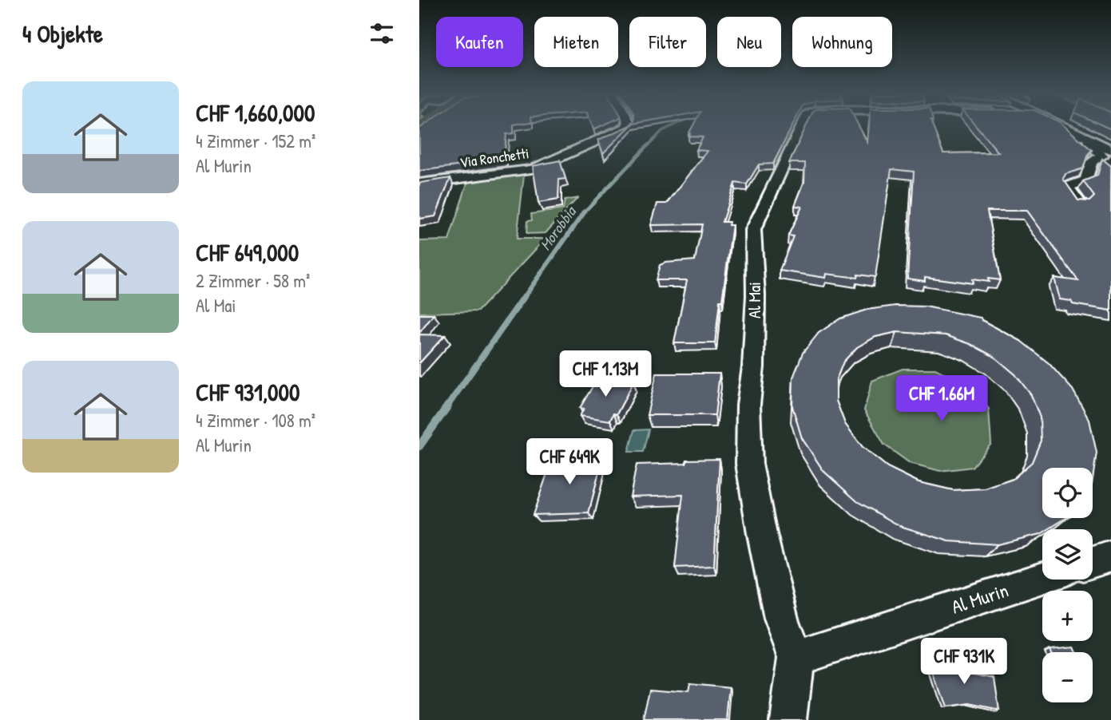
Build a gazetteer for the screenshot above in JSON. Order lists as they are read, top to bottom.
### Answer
{
  "streets": {
    "street": ["Via Ronchetti", "Al Mai", "Al Murin"]
  },
  "crossings": [
    ["Al Mai", "Al Murin"]
  ],
  "water": ["Morobbia"],
  "page": {
    "heading": "4 Objekte",
    "chip": [
      "Kaufen",
      "Mieten",
      "Filter",
      "Neu",
      "Wohnung"
    ],
    "list": [
      {
        "name": "CHF 1,660,000",
        "note": "4 Zimmer · 152 m² · Al Murin"
      },
      {
        "name": "CHF 649,000",
        "note": "2 Zimmer · 58 m² · Al Mai"
      },
      {
        "name": "CHF 931,000",
        "note": "4 Zimmer · 108 m² · Al Murin"
      }
    ],
    "price": [
      "CHF 1.13M",
      "CHF 1.66M",
      "CHF 649K",
      "CHF 931K"
    ],
    "map_buttons": ["+", "−"]
  }
}
